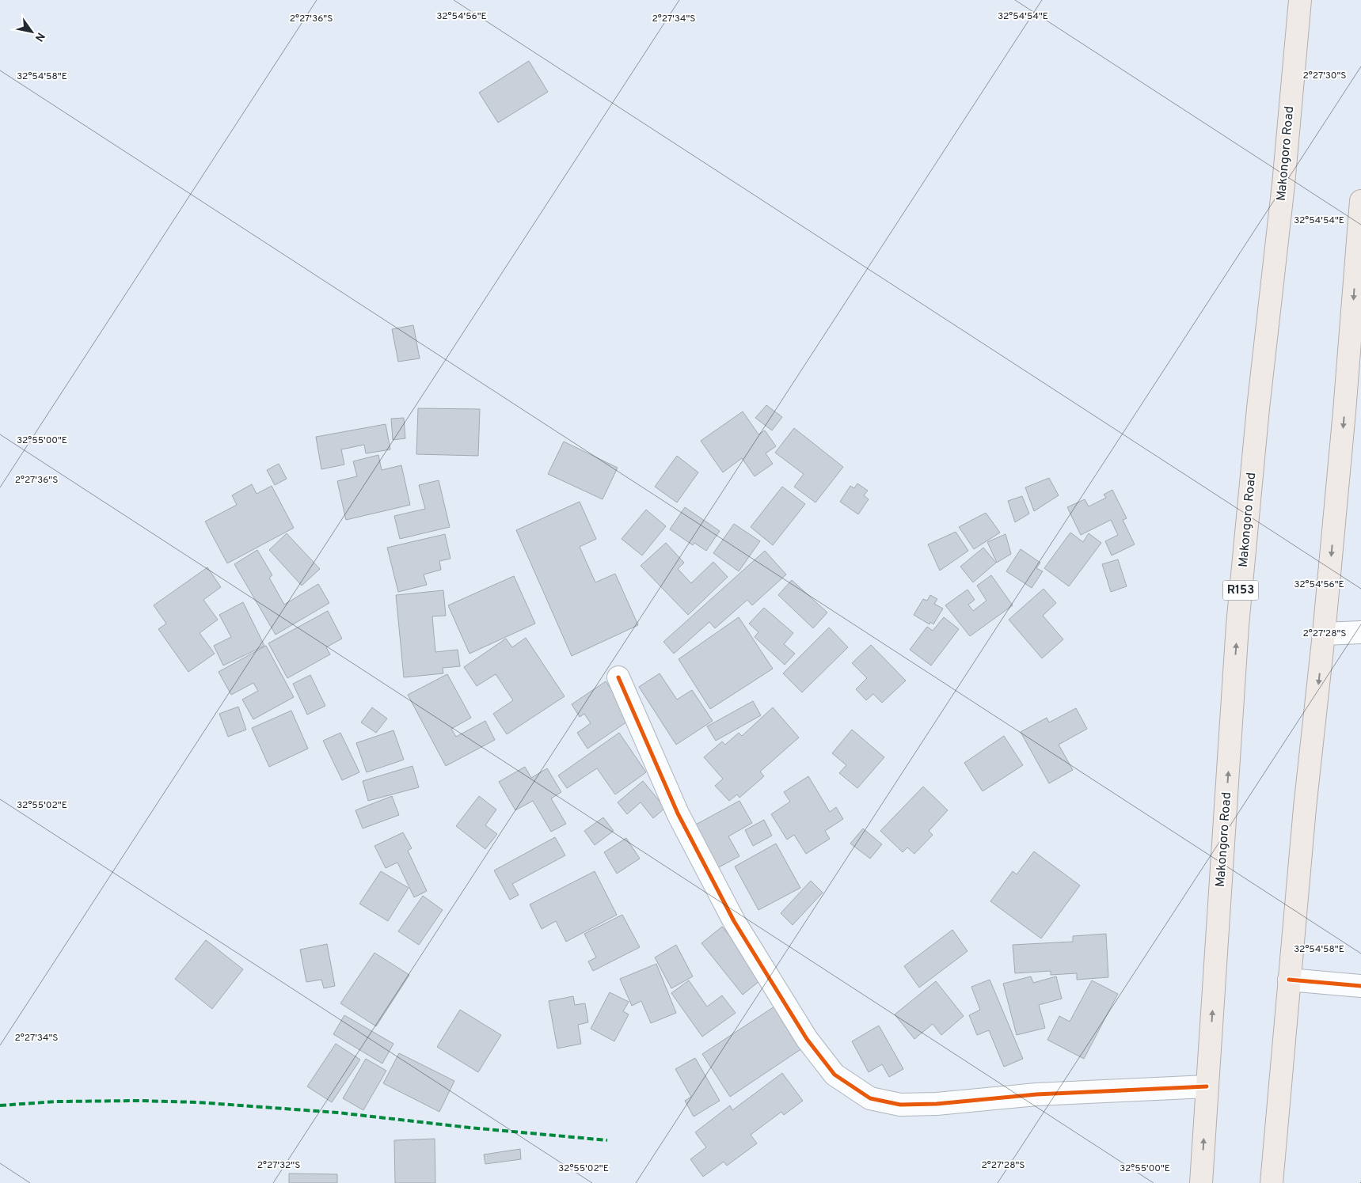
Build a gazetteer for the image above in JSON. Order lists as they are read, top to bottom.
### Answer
{
  "streets": {
    "main road": ["Makongoro Road", "R153"]
  },
  "north": "bottom right",
  "coordinates": [
    "32°54'56\"E",
    "32°54'54\"E",
    "2°27'36\"S",
    "2°27'34\"S",
    "2°27'30\"S",
    "32°54'58\"E",
    "32°55'00\"E",
    "2°27'28\"S",
    "32°55'02\"E",
    "2°27'32\"S"
  ]
}
